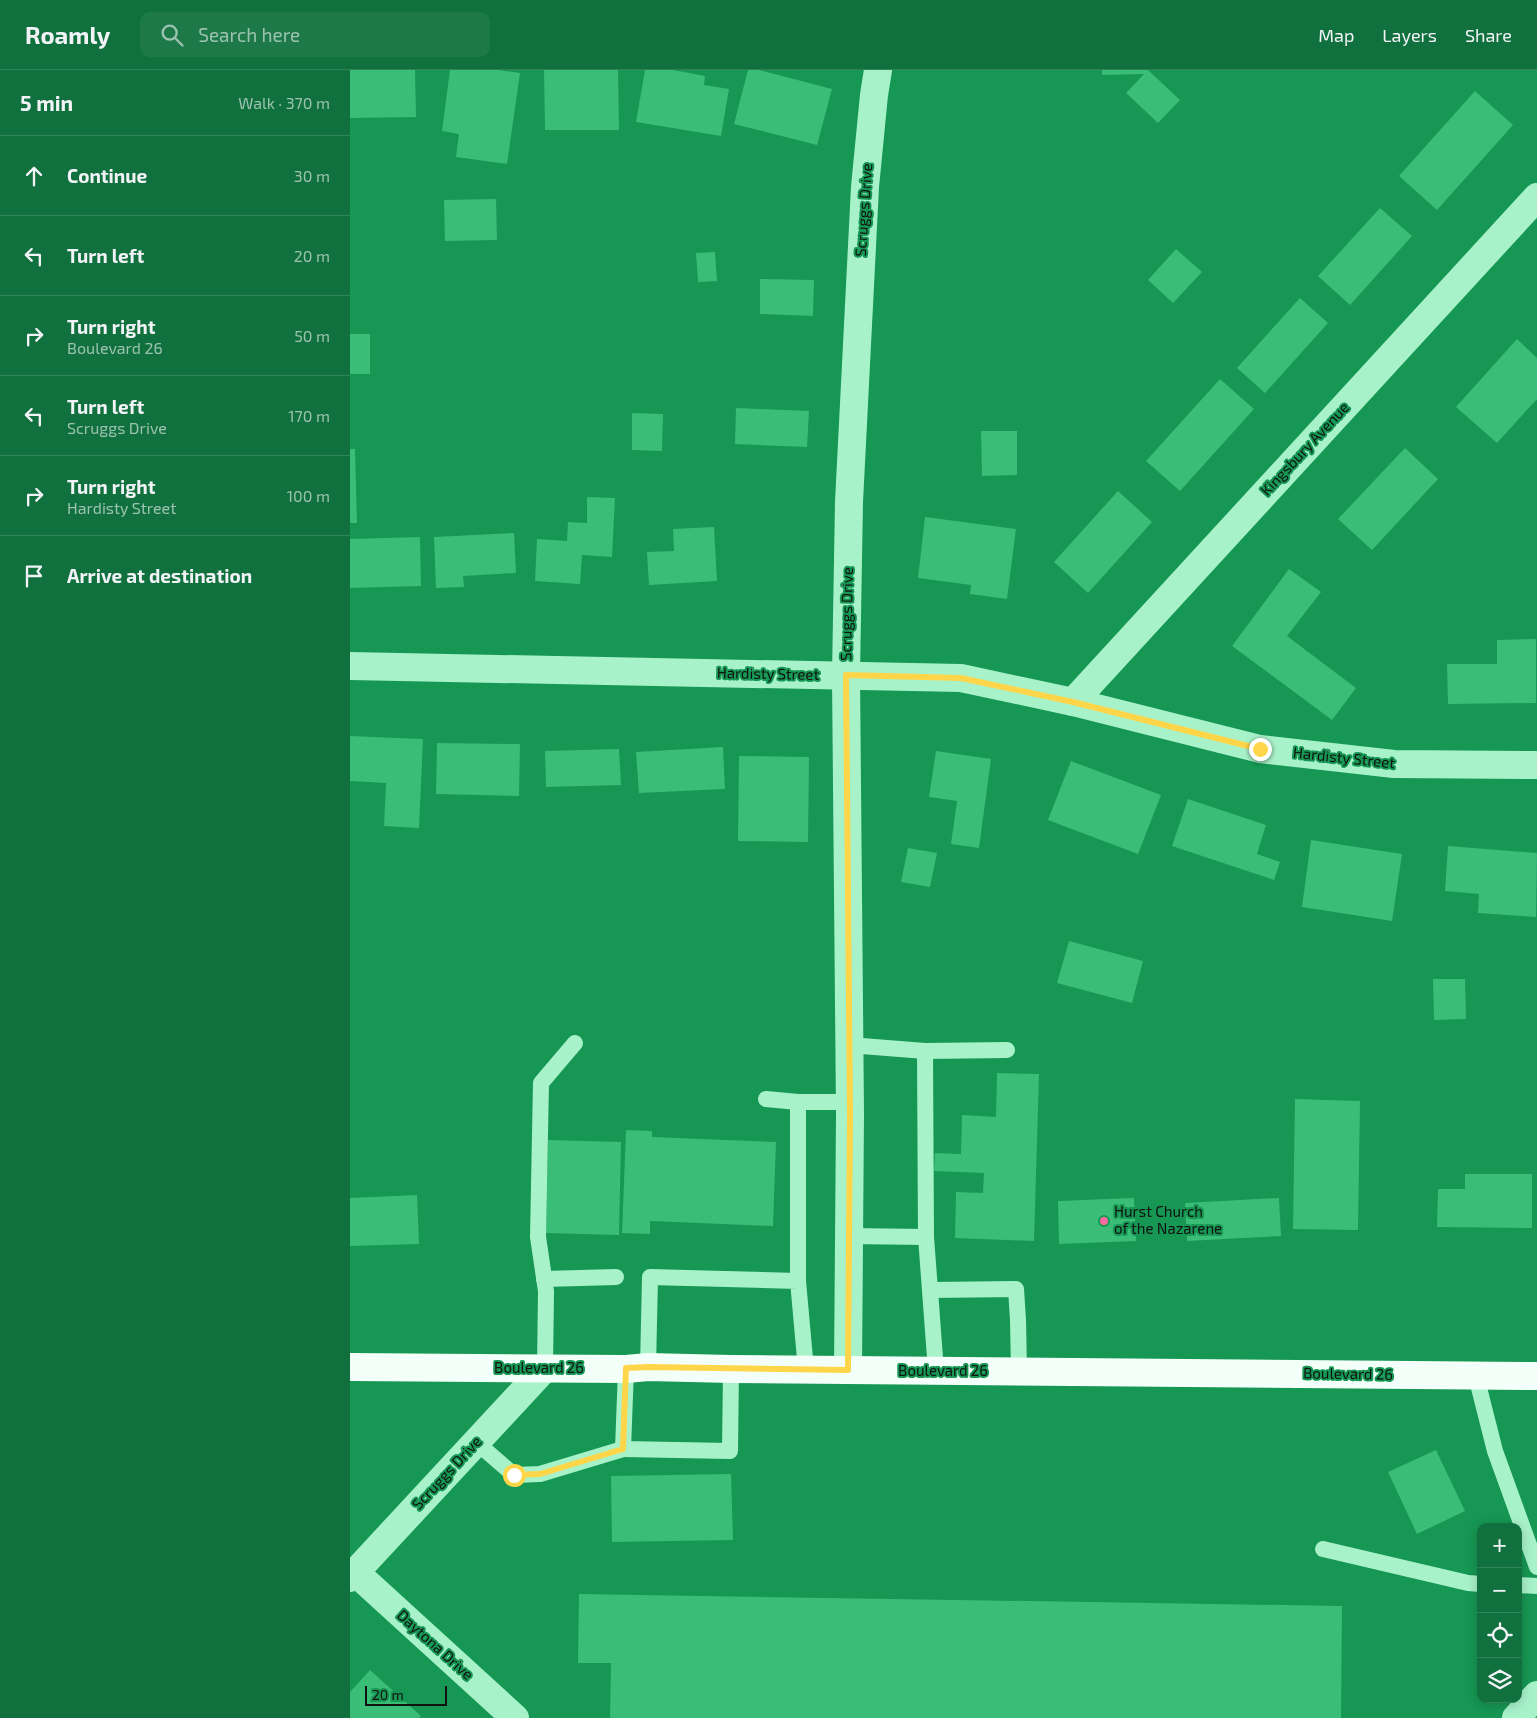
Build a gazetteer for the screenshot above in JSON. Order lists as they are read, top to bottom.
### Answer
{
  "streets": {
    "main road": ["Boulevard 26"],
    "street": [
      "Scruggs Drive",
      "Kingsbury Avenue",
      "Hardisty Street",
      "Daytona Drive"
    ]
  },
  "crossings": [
    ["Scruggs Drive", "Hardisty Street"],
    ["Scruggs Drive", "Boulevard 26"],
    ["Scruggs Drive", "Daytona Drive"],
    ["Kingsbury Avenue", "Hardisty Street"]
  ],
  "places": ["Hurst Church of the Nazarene"],
  "scale_bar": "20 m",
  "page": {
    "header": "Roamly",
    "search": "Search here",
    "nav": ["Map", "Layers", "Share"],
    "heading": ["5 min", "Walk · 370 m"],
    "list": [
      ["Continue", "30 m"],
      ["Turn left", "20 m"],
      ["Turn right", "Boulevard 26", "50 m"],
      ["Turn left", "Scruggs Drive", "170 m"],
      ["Turn right", "Hardisty Street", "100 m"],
      "Arrive at destination"
    ],
    "map_buttons": ["+", "−"],
    "scale": "20 m"
  }
}
